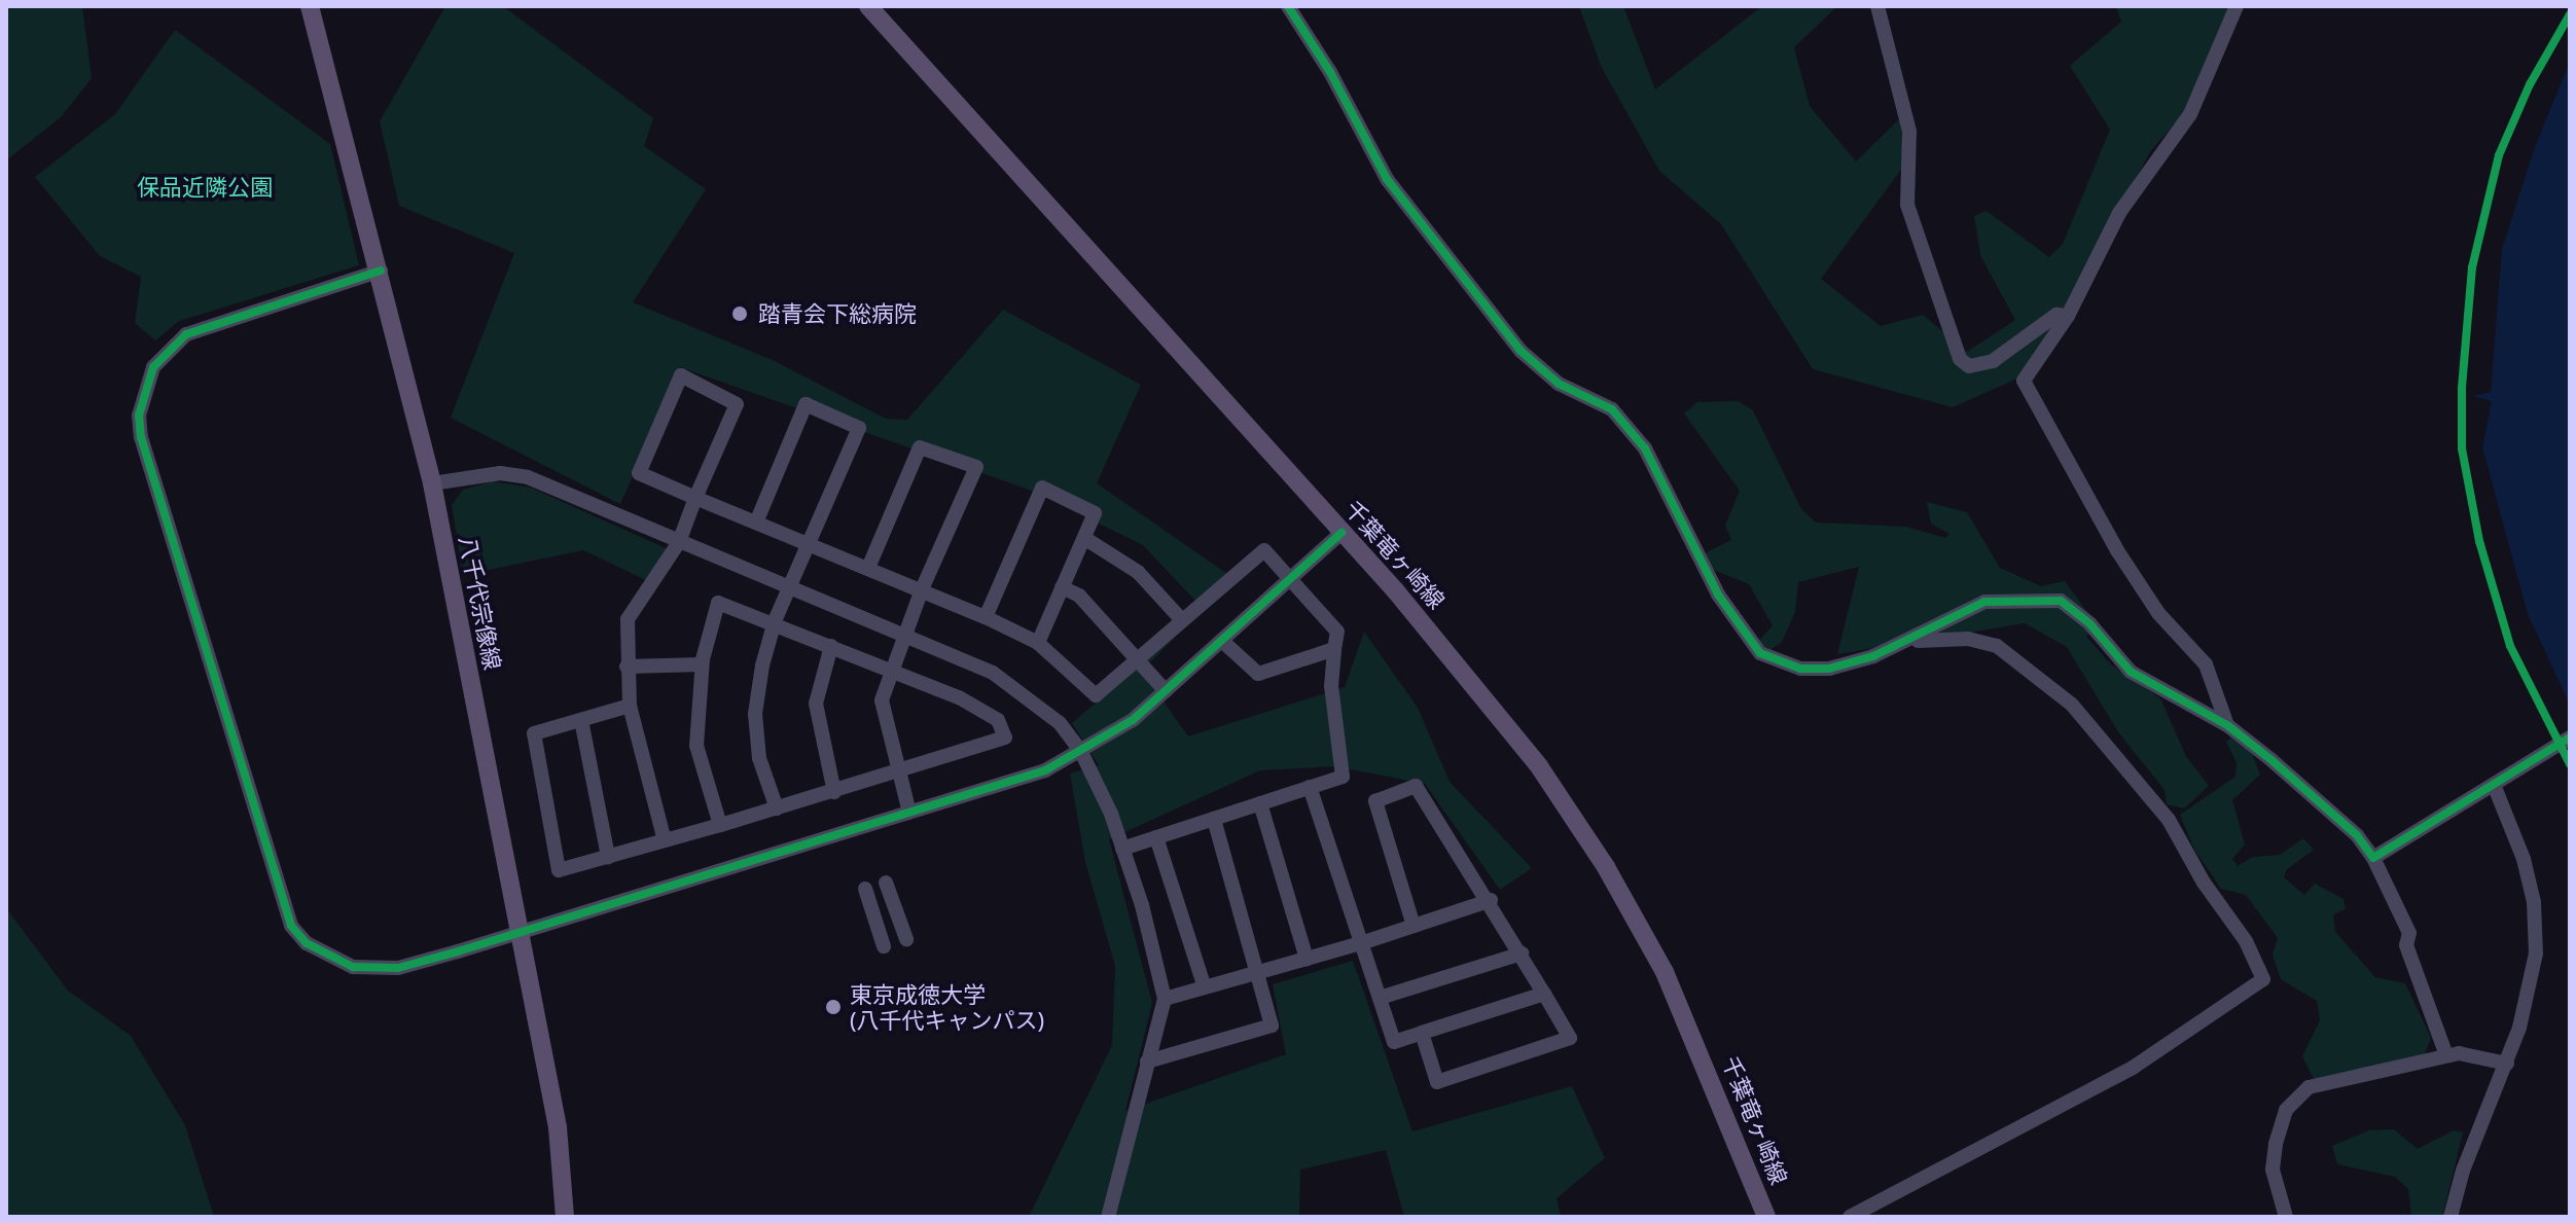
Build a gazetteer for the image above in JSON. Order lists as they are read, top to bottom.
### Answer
{
  "streets": {
    "main road": ["千葉竜ヶ崎線", "八千代宗像線"]
  },
  "parks": ["保品近隣公園"],
  "places": ["踏青会下総病院", "東京成徳大学 (八千代キャンパス)"]
}
